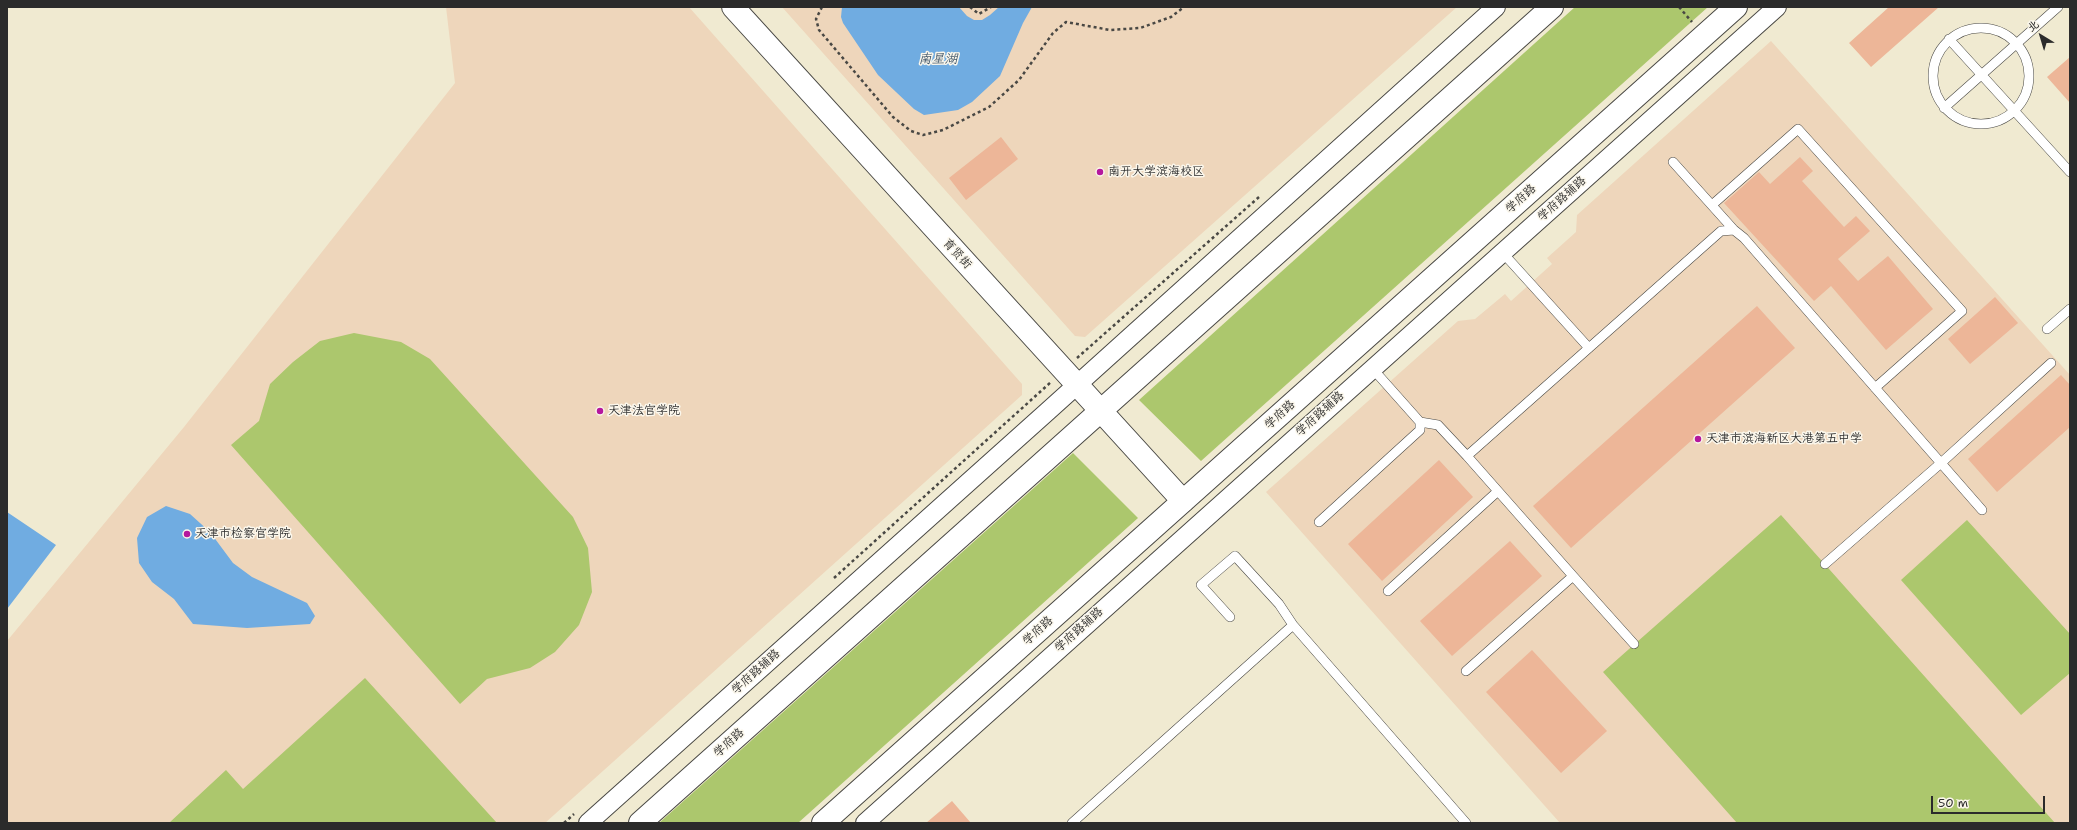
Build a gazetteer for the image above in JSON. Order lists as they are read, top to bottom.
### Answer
{
  "streets": {
    "main road": ["学府路", "育贤街"],
    "street": ["学府路辅路"]
  },
  "crossings": [
    ["学府路", "育贤街"],
    ["学府路辅路", "育贤街"]
  ],
  "water": ["南星湖"],
  "places": [
    "南开大学滨海校区",
    "天津法官学院",
    "天津市滨海新区大港第五中学",
    "天津市检察官学院"
  ],
  "scale_bar": "50 m",
  "north": "top left"
}
